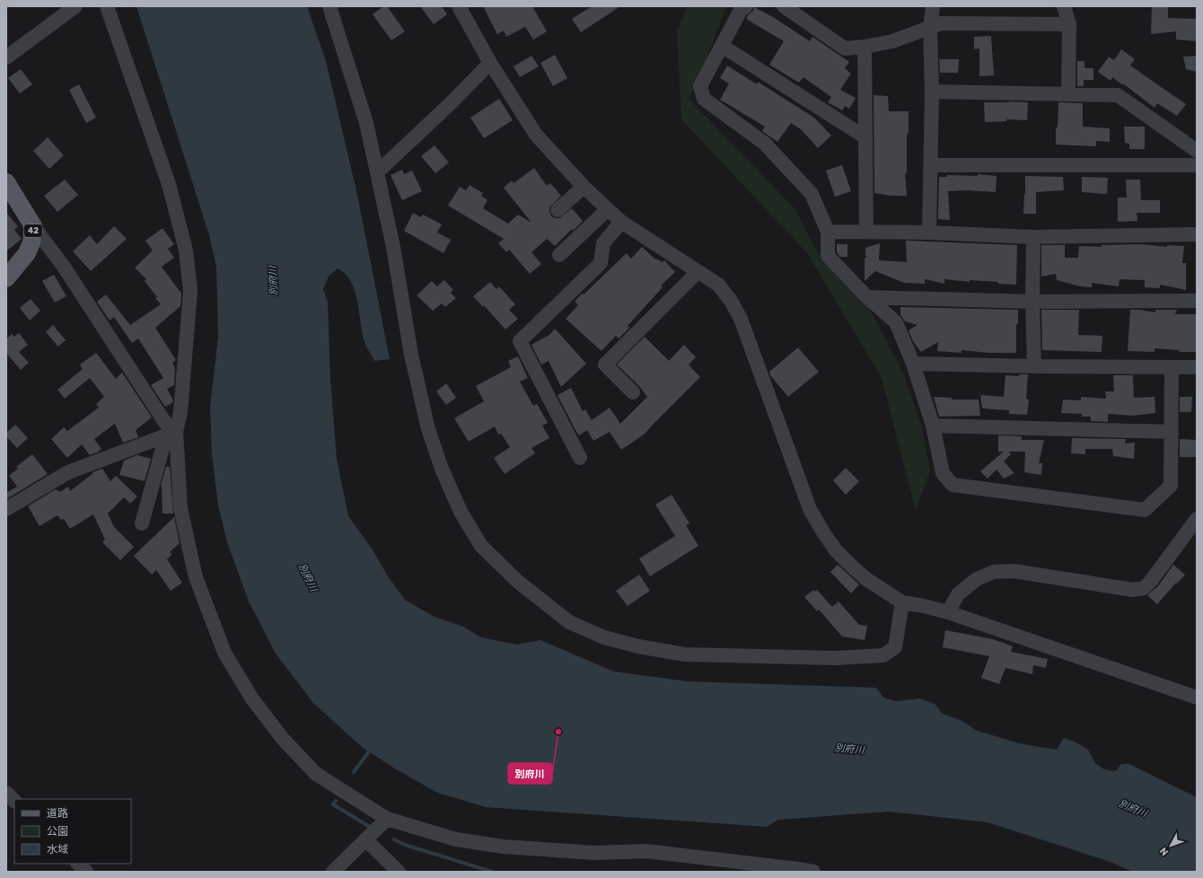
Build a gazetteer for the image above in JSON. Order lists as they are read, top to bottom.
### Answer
{
  "streets": {
    "main road": ["42"]
  },
  "water": ["別府川"],
  "places": ["別府川"],
  "legend": ["道路", "公園", "水域"],
  "north": "bottom left"
}
